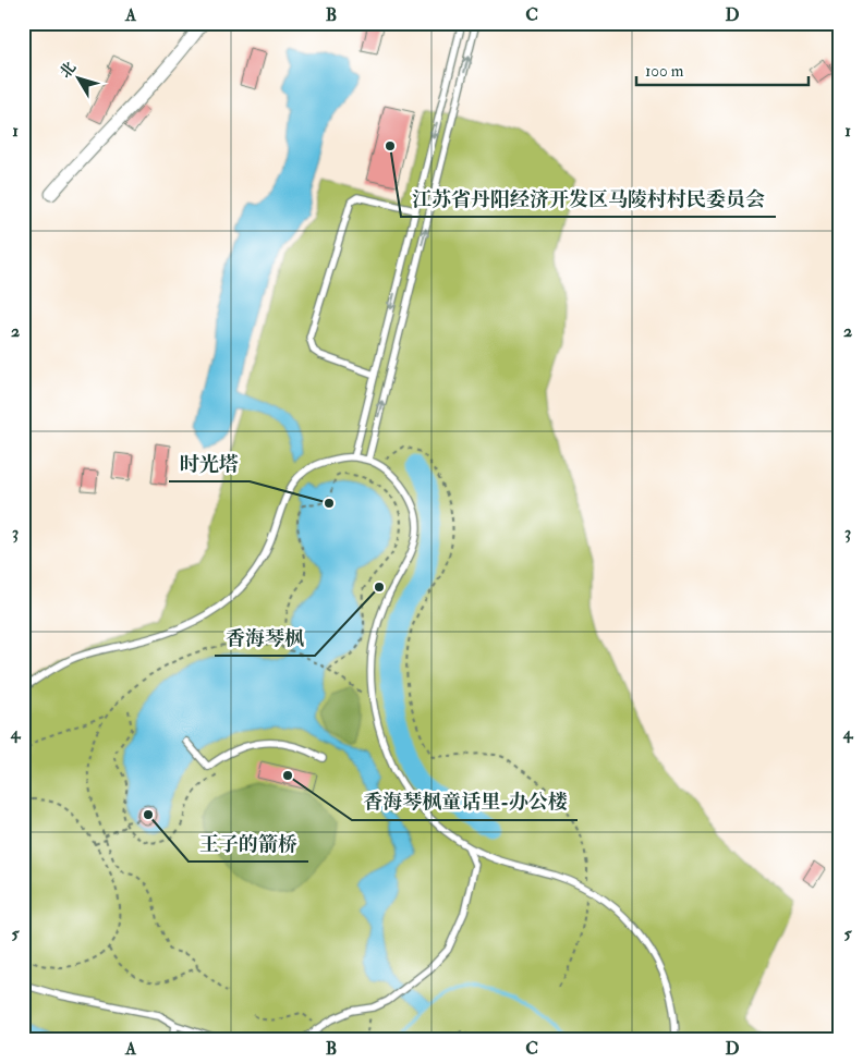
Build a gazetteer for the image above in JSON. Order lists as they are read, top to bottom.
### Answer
{
  "places": [
    "江苏省丹阳经济开发区马陵村村民委员会",
    "时光塔",
    "香海琴枫",
    "香海琴枫童话里-办公楼",
    "王子的箭桥"
  ],
  "scale_bar": "100 m",
  "north": "top left",
  "grid": {
    "columns": [
      "A",
      "B",
      "C",
      "D"
    ],
    "rows": [
      "1",
      "2",
      "3",
      "4",
      "5"
    ]
  }
}
